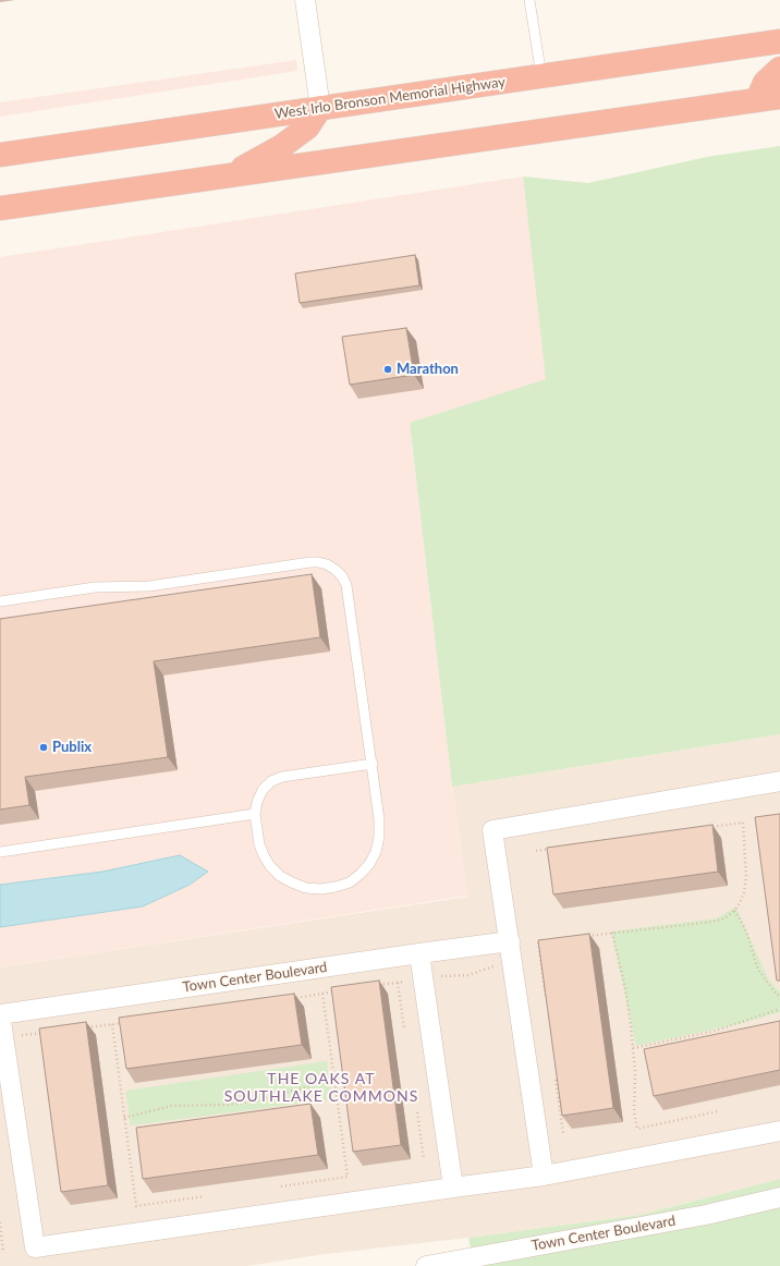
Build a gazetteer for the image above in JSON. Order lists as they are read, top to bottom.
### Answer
{
  "streets": {
    "highway": ["West Irlo Bronson Memorial Highway"],
    "street": ["Town Center Boulevard"]
  },
  "districts": ["THE OAKS AT SOUTHLAKE COMMONS"],
  "places": ["Marathon", "Publix"]
}
